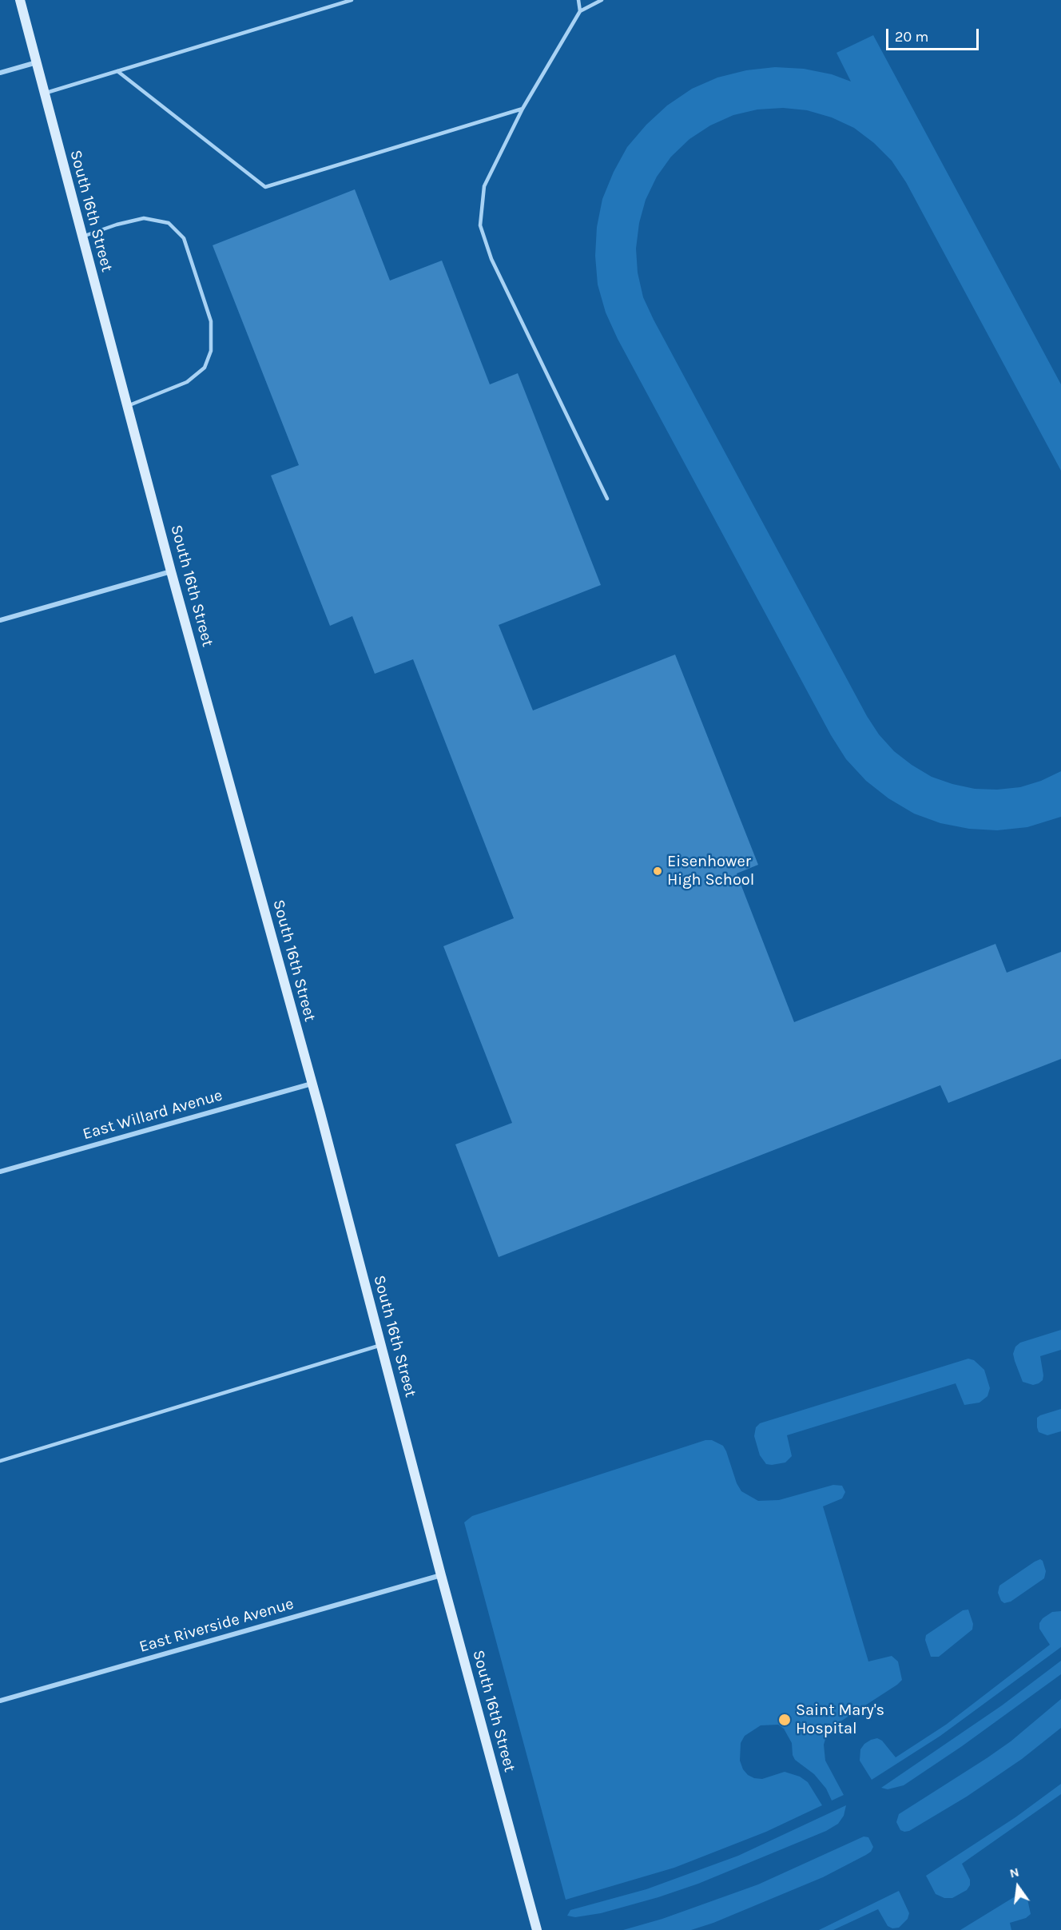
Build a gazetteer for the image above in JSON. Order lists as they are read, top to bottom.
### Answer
{
  "streets": {
    "street": ["South 16th Street", "East Willard Avenue", "East Riverside Avenue"]
  },
  "crossings": [
    ["South 16th Street", "East Willard Avenue"],
    ["South 16th Street", "East Riverside Avenue"]
  ],
  "places": ["Eisenhower High School", "Saint Mary's Hospital"],
  "scale_bar": "20 m",
  "north": "top"
}
